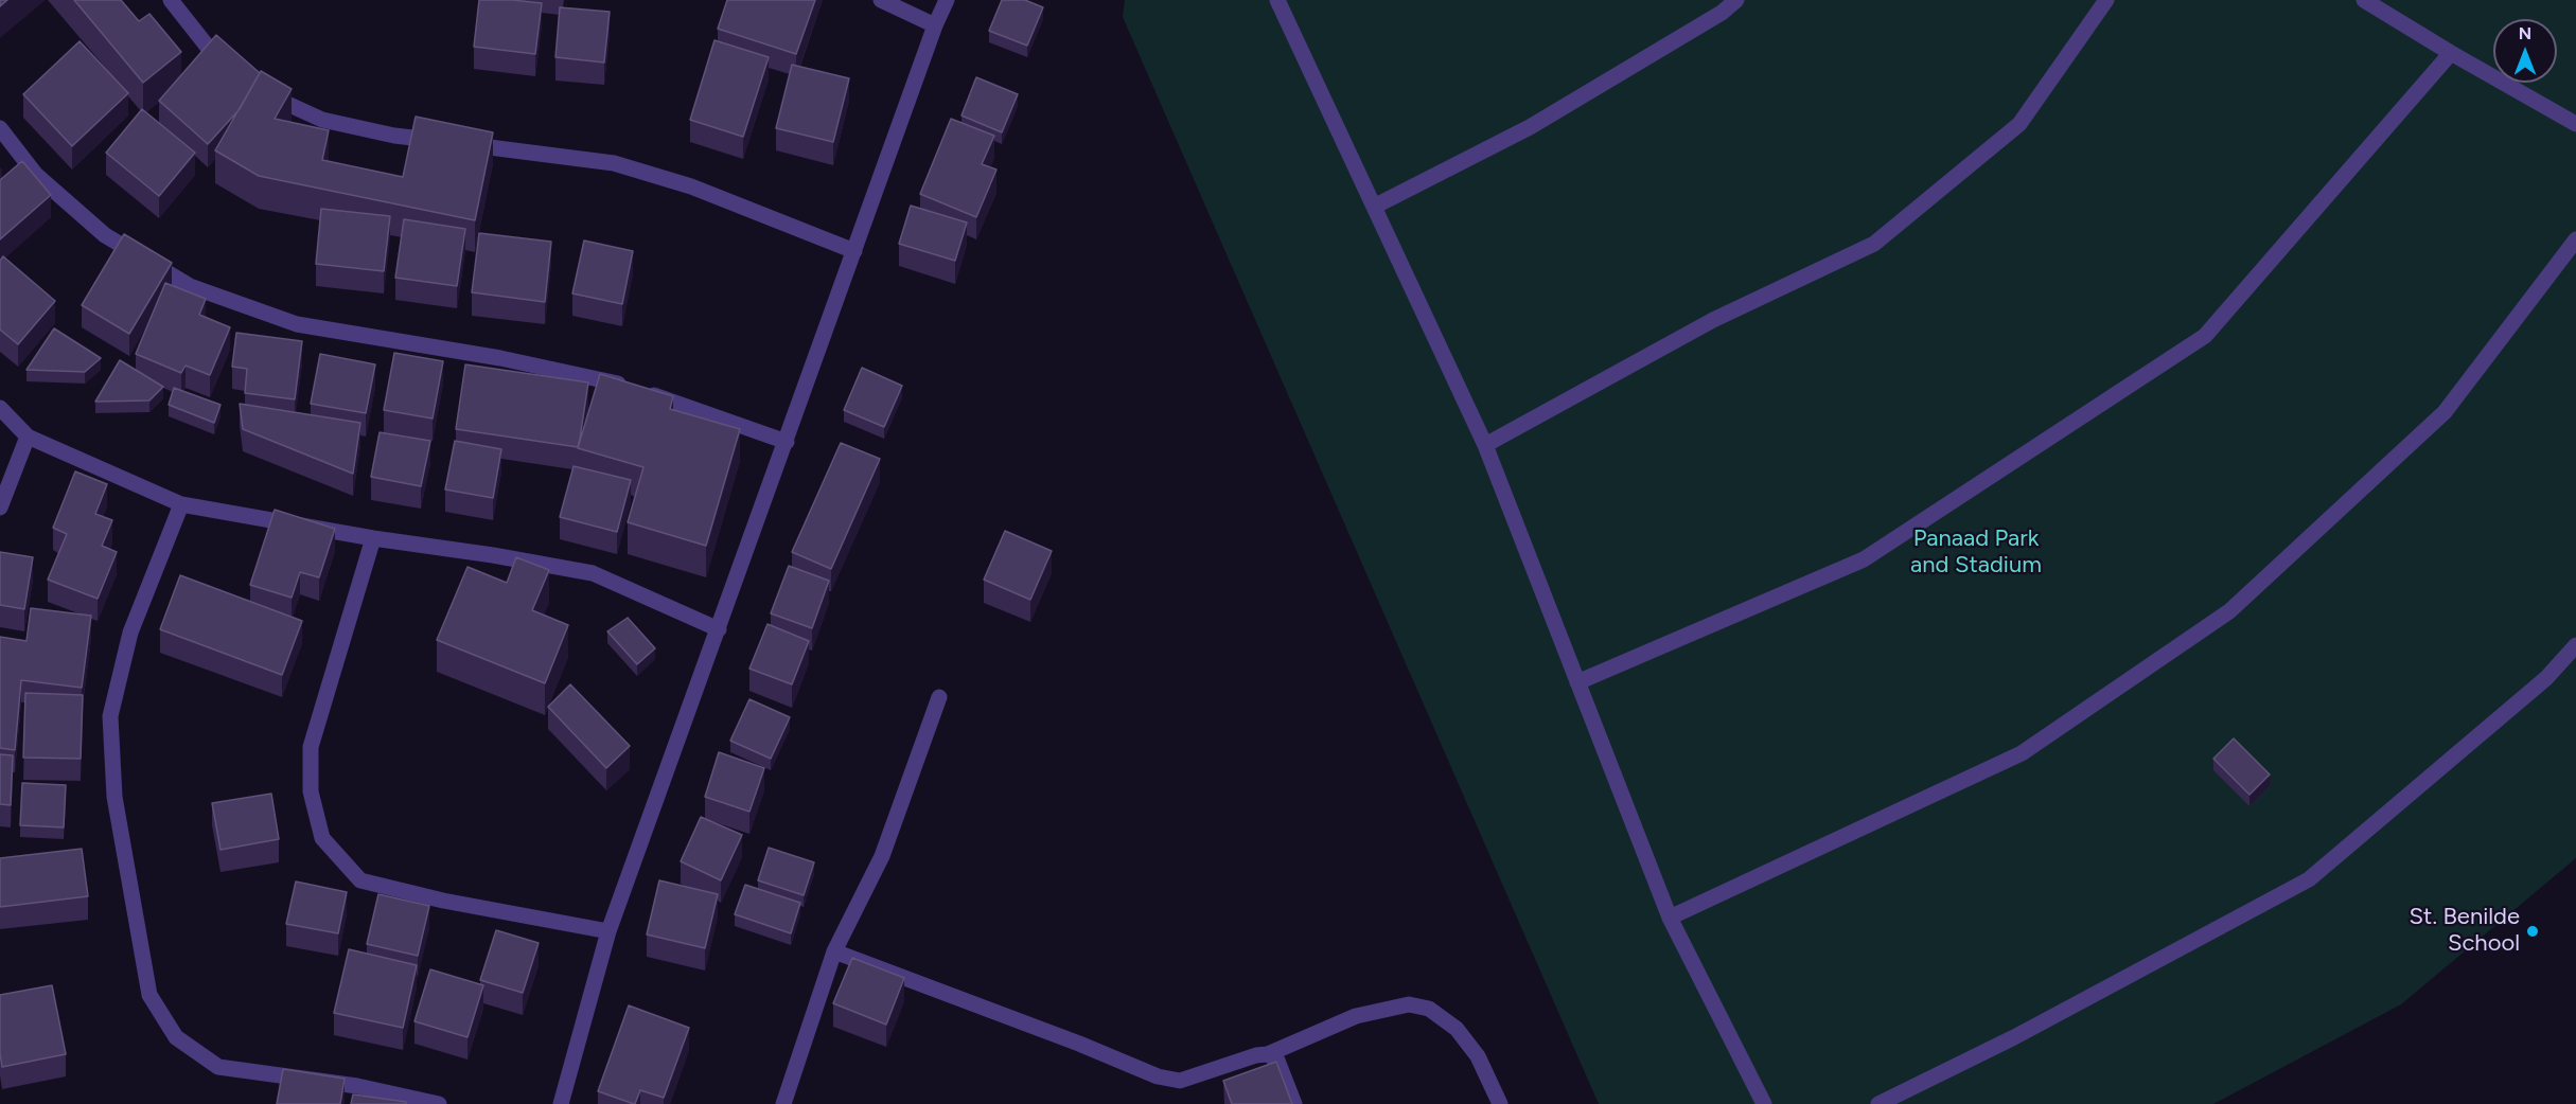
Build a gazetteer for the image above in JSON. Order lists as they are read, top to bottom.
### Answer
{
  "parks": ["Panaad Park and Stadium"],
  "places": ["St. Benilde School"],
  "north": "top"
}
